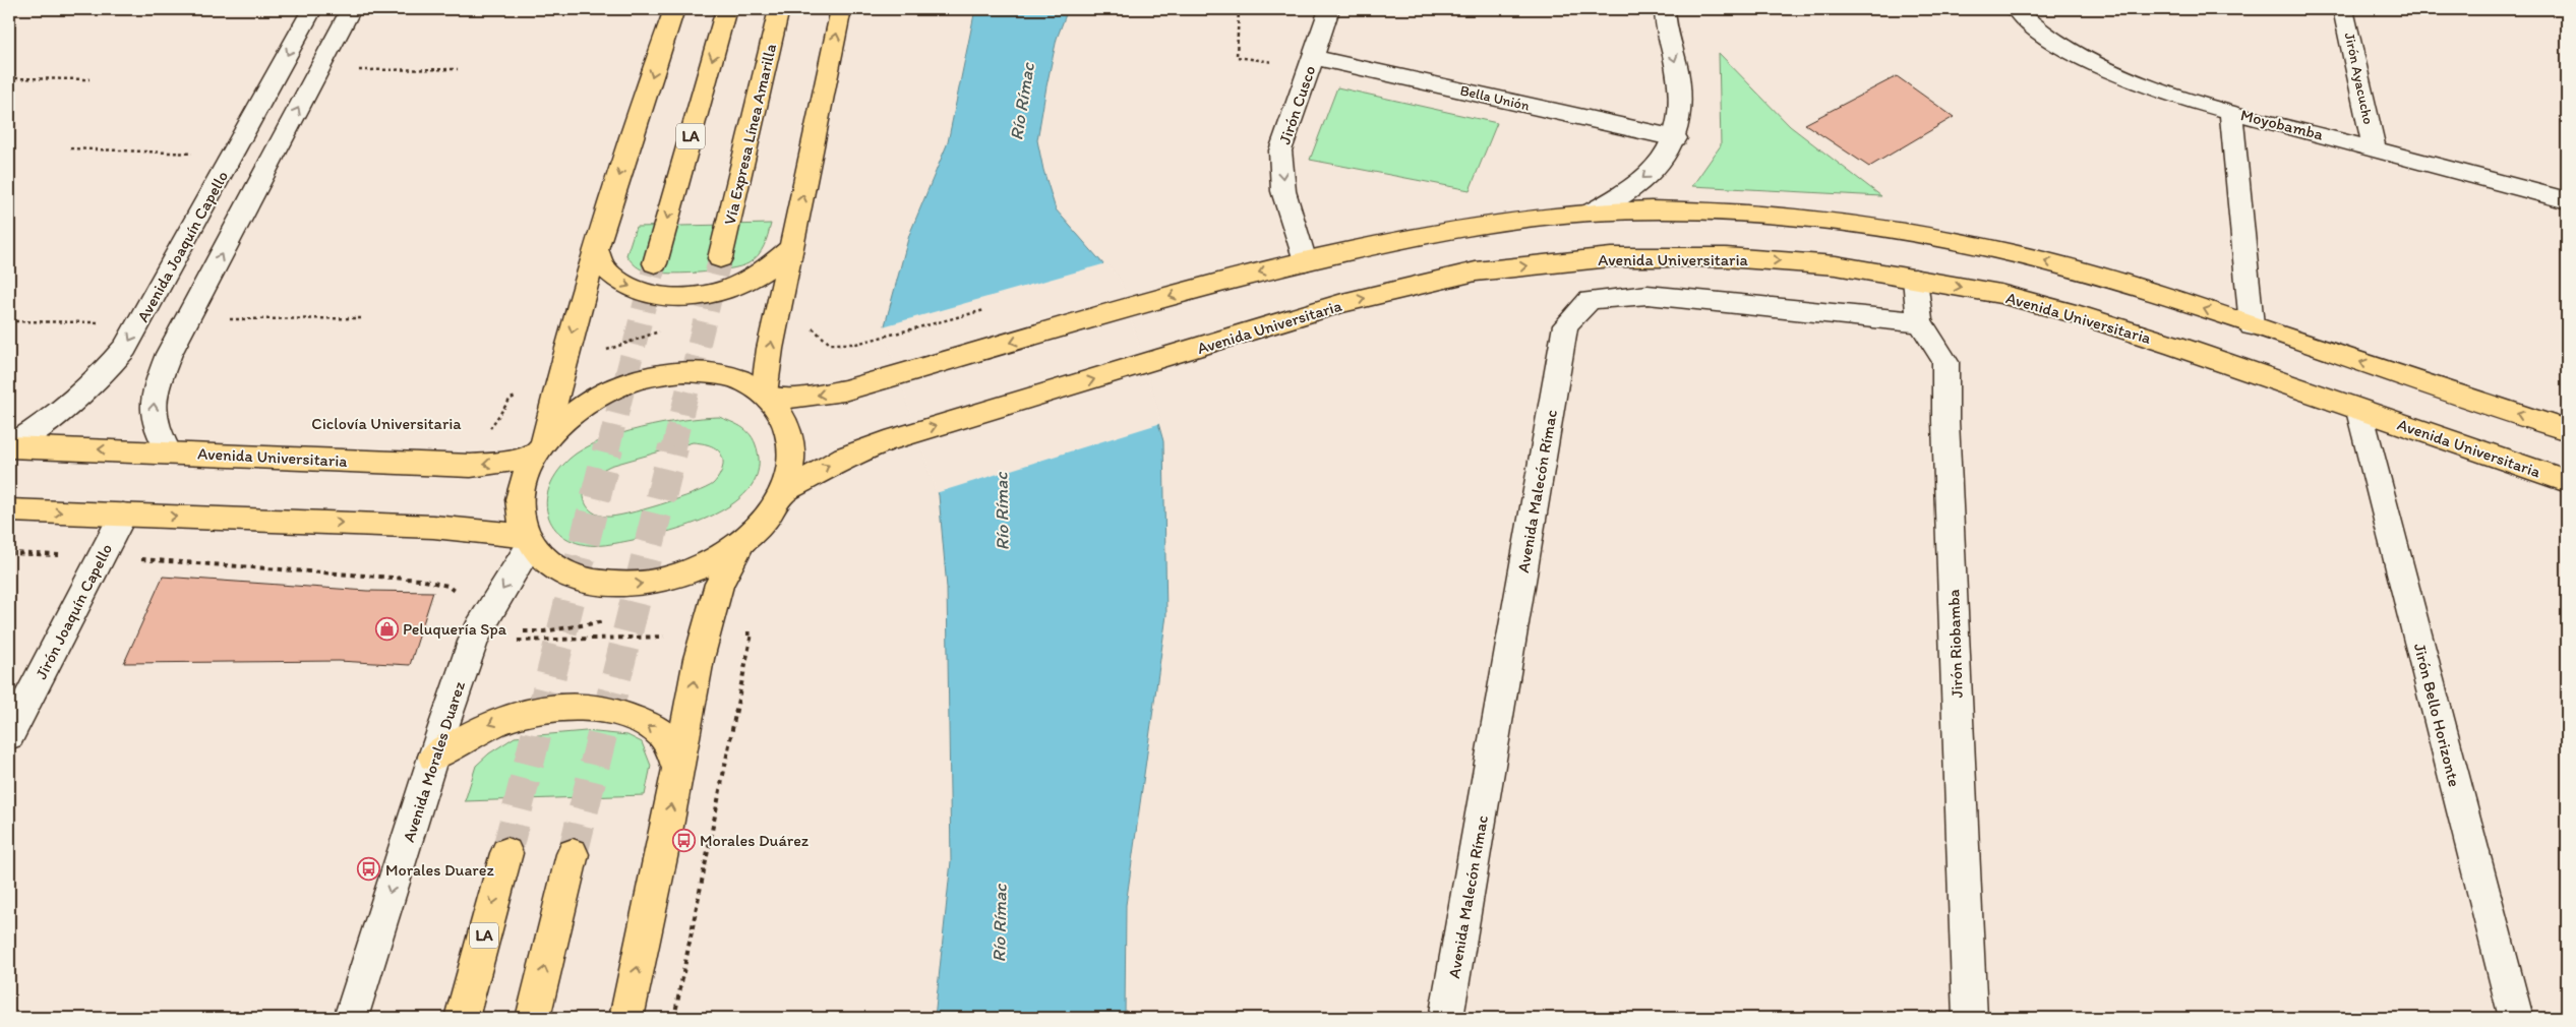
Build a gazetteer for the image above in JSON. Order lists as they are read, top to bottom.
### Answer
{
  "streets": {
    "main road": ["Vía Expresa Línea Amarilla", "LA", "Avenida Universitaria"],
    "street": [
      "Jirón Ayacucho",
      "Bella Unión",
      "Jirón Cusco",
      "Moyobamba",
      "Avenida Joaquín Capello",
      "Avenida Malecón Rímac",
      "Jirón Joaquín Capello",
      "Jirón Riobamba",
      "Jirón Bello Horizonte",
      "Avenida Morales Duarez"
    ]
  },
  "crossings": [
    ["Jirón Ayacucho", "Moyobamba"],
    ["Bella Unión", "Jirón Cusco"],
    ["Avenida Joaquín Capello", "Avenida Universitaria"],
    ["Avenida Universitaria", "Jirón Bello Horizonte"],
    ["Avenida Malecón Rímac", "Jirón Riobamba"]
  ],
  "one_way": ["Jirón Cusco", "Avenida Morales Duarez"],
  "water": ["Río Rímac"],
  "places": {
    "shop": ["Peluquería Spa"],
    "bus stop": ["Morales Duárez", "Morales Duarez"]
  }
}
